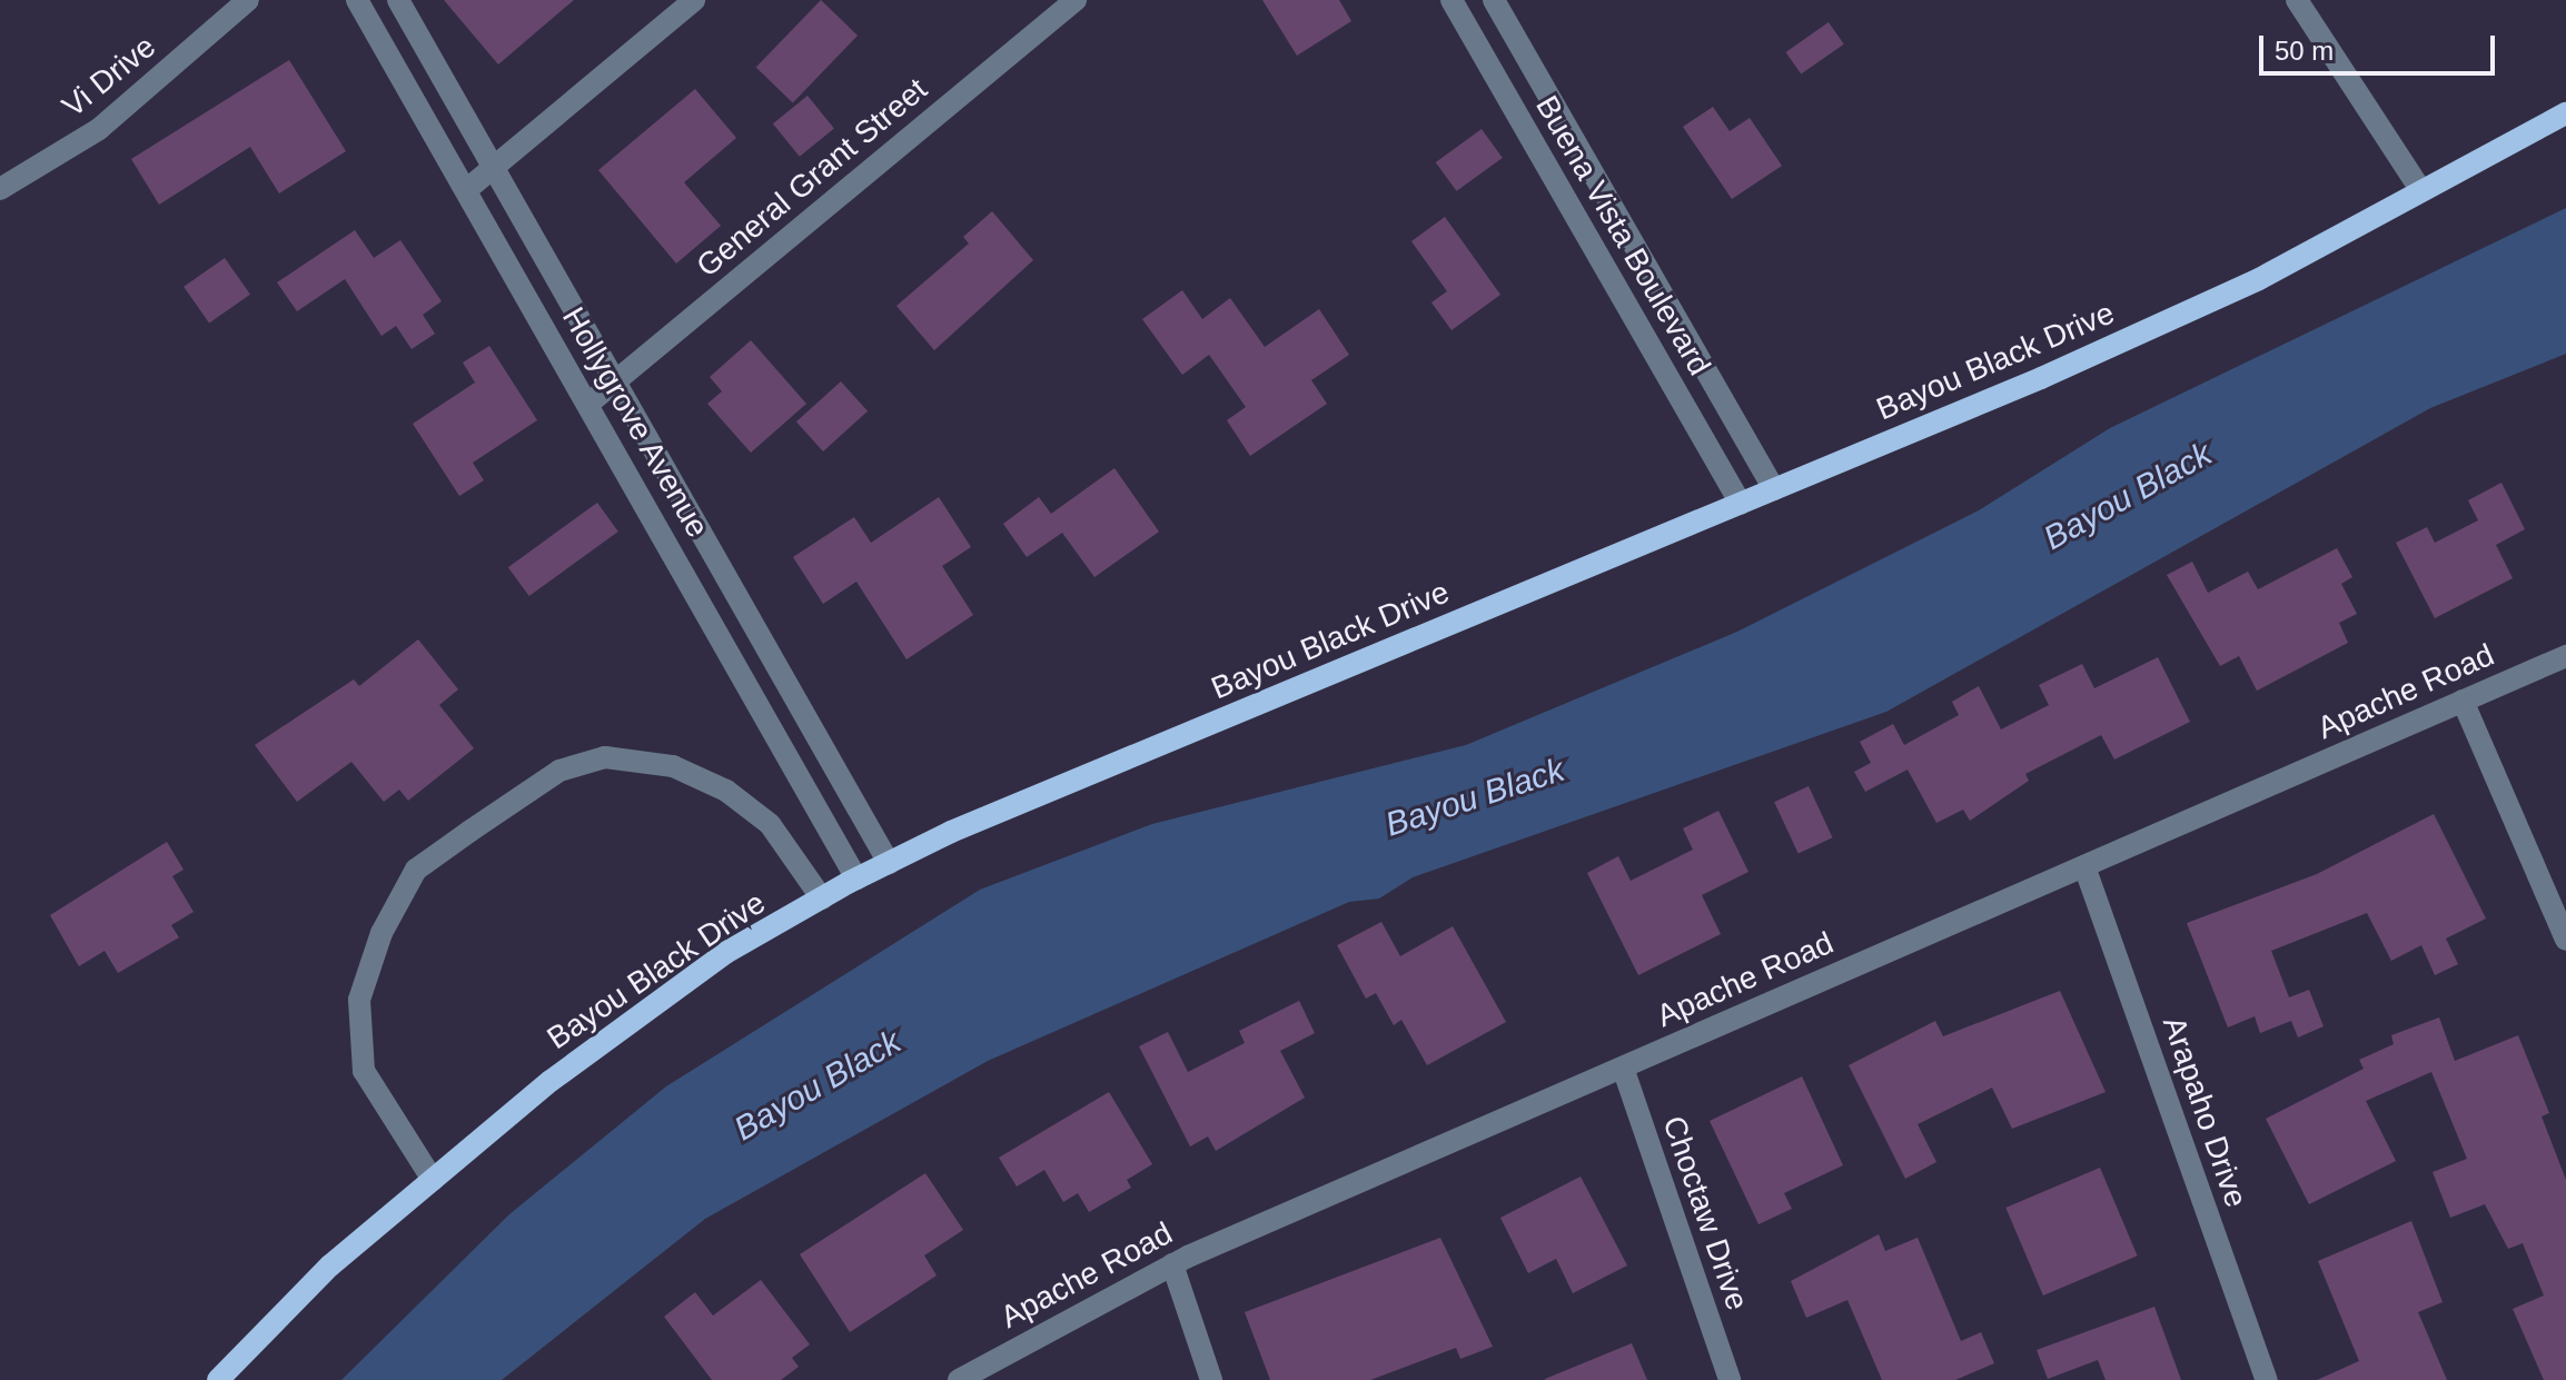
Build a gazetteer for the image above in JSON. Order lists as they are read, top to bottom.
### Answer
{
  "streets": {
    "main road": ["Bayou Black Drive"],
    "street": [
      "Vi Drive",
      "General Grant Street",
      "Buena Vista Boulevard",
      "Hollygrove Avenue",
      "Apache Road",
      "Arapaho Drive",
      "Choctaw Drive"
    ]
  },
  "crossings": [
    ["General Grant Street", "Hollygrove Avenue"],
    ["Buena Vista Boulevard", "Bayou Black Drive"],
    ["Bayou Black Drive", "Hollygrove Avenue"],
    ["Apache Road", "Arapaho Drive"],
    ["Apache Road", "Choctaw Drive"]
  ],
  "water": ["Bayou Black"],
  "scale_bar": "50 m"
}
